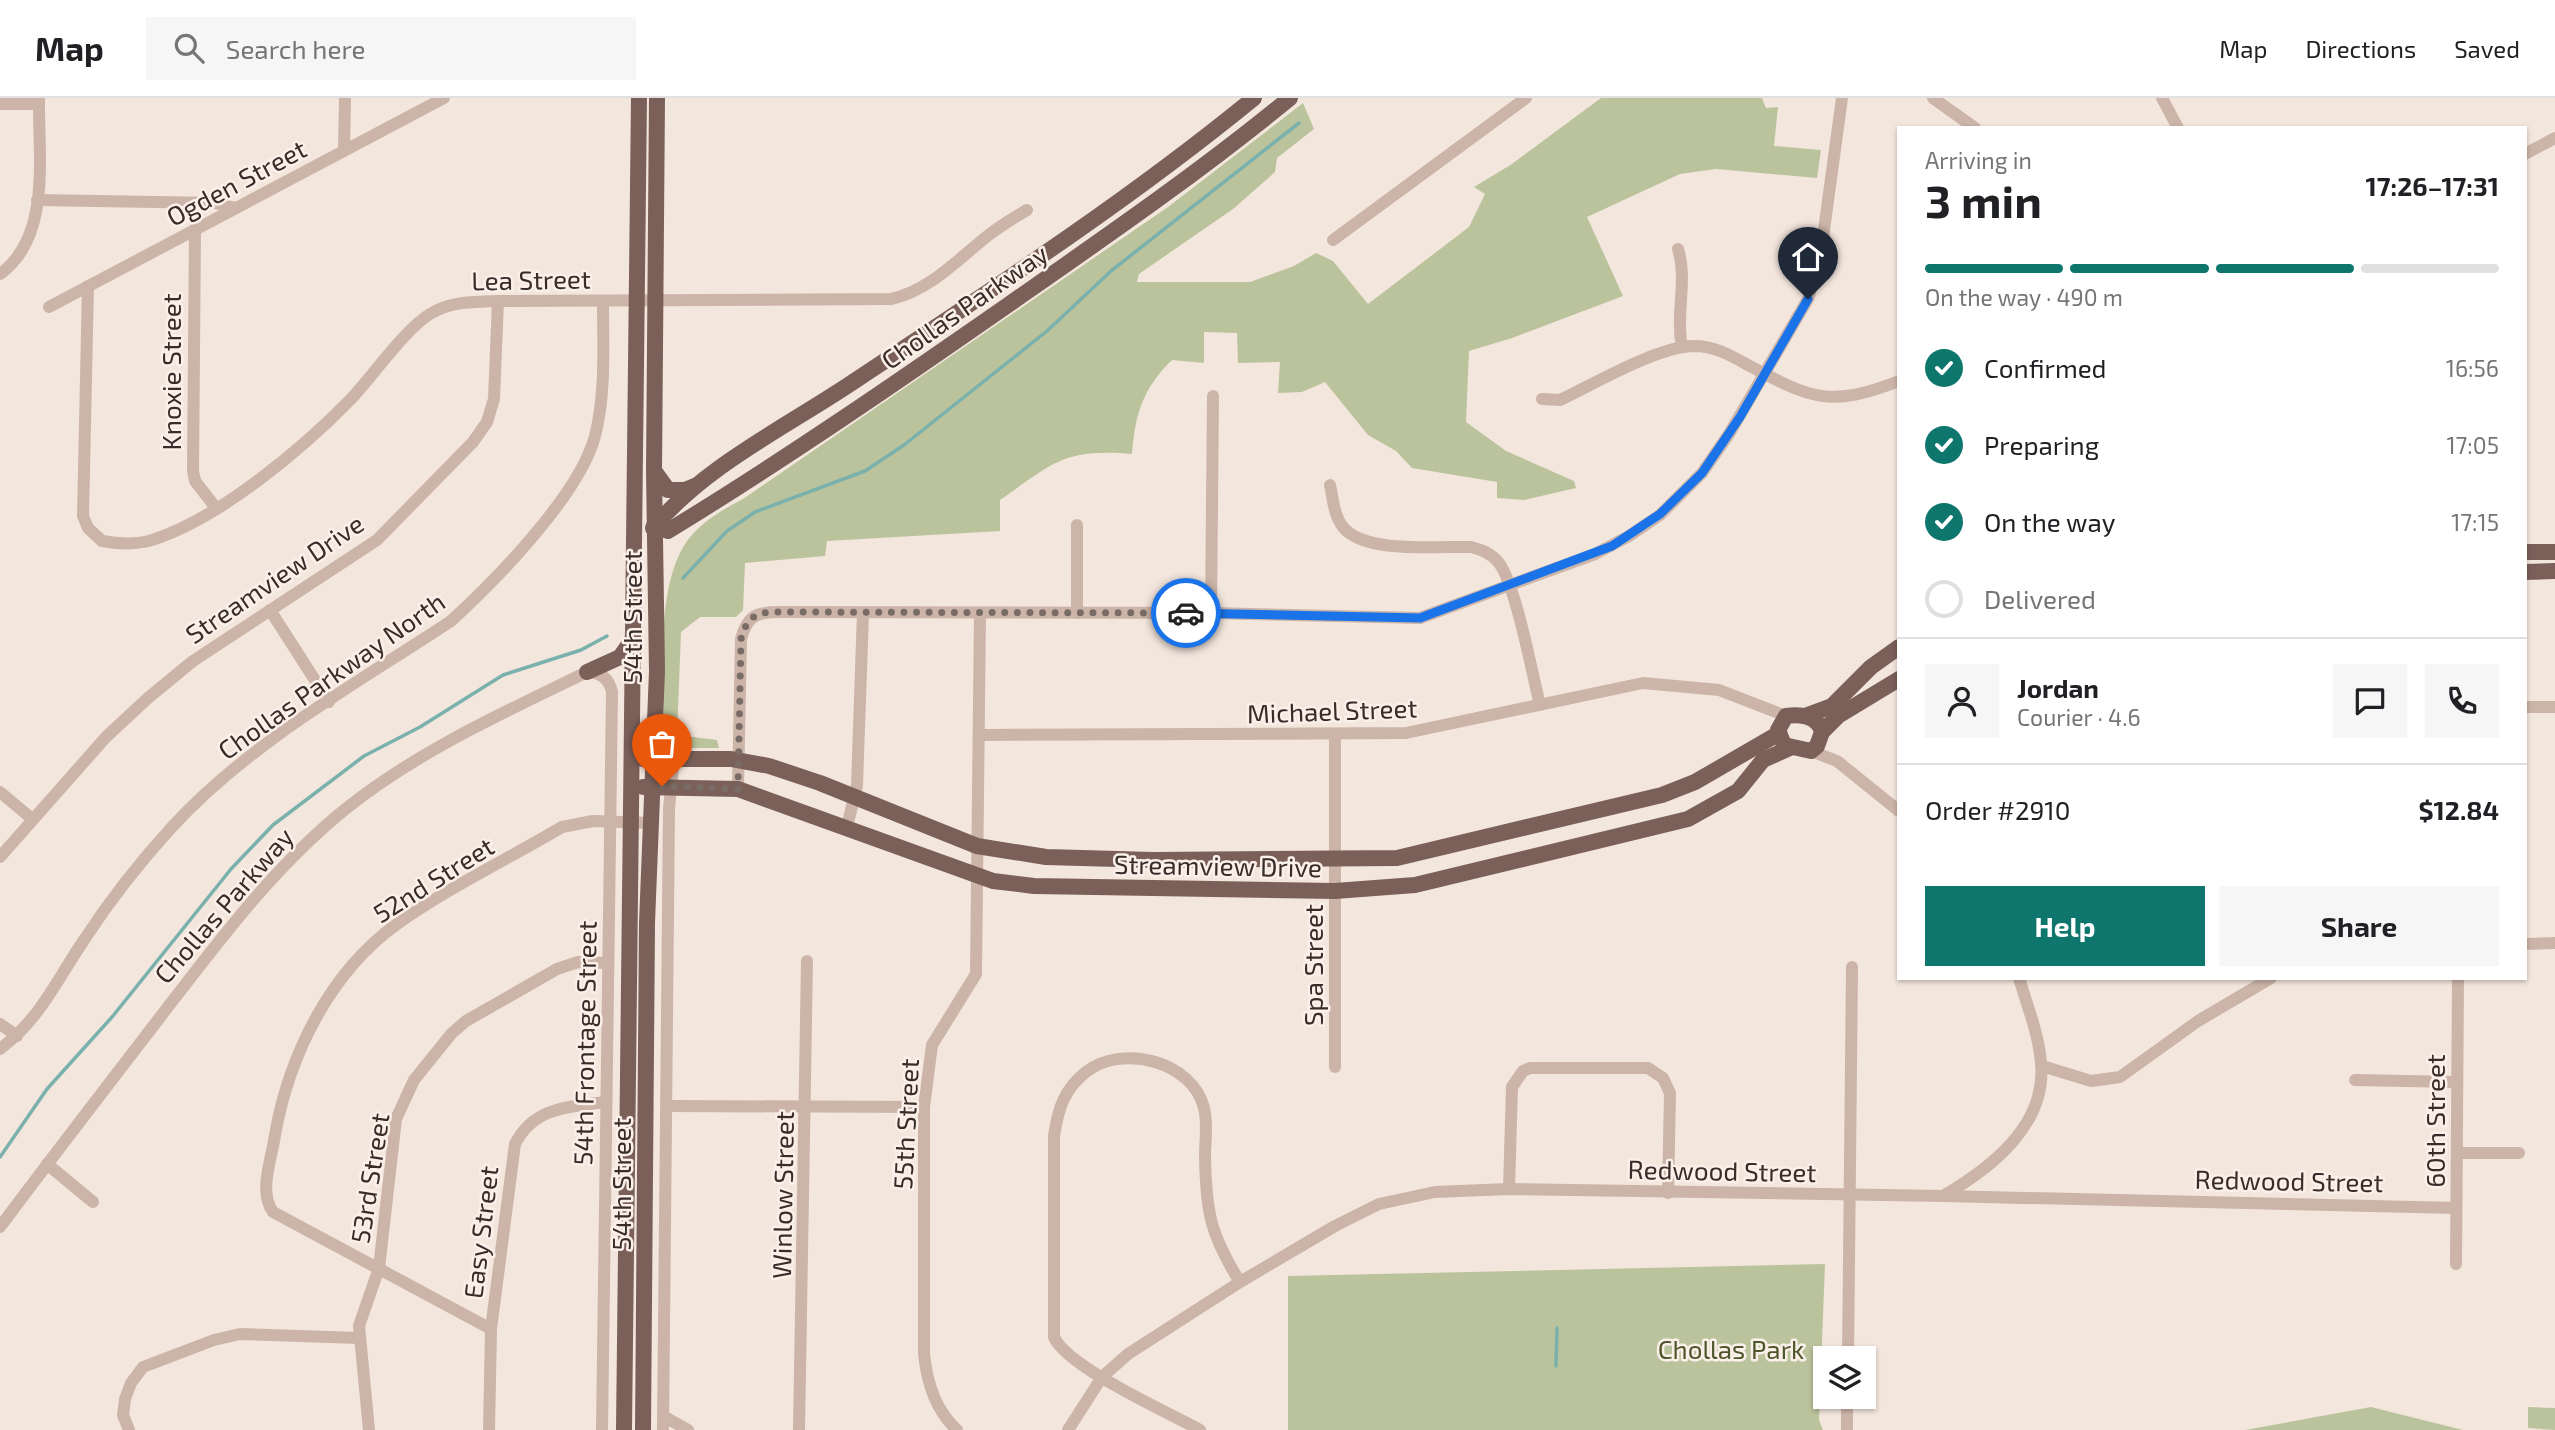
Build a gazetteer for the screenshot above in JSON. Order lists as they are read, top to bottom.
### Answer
{
  "streets": {
    "main road": ["Chollas Parkway", "Streamview Drive", "54th Street"],
    "street": [
      "Ogden Street",
      "Lea Street",
      "Knoxie Street",
      "Chollas Parkway North",
      "Michael Street",
      "52nd Street",
      "Spa Street",
      "54th Frontage Street",
      "60th Street",
      "55th Street",
      "Redwood Street",
      "53rd Street",
      "Winlow Street",
      "Easy Street"
    ]
  },
  "crossings": [
    ["Ogden Street", "Lea Street"],
    ["Ogden Street", "Knoxie Street"],
    ["Lea Street", "Knoxie Street"],
    ["Lea Street", "Streamview Drive"],
    ["Lea Street", "54th Street"],
    ["Lea Street", "Chollas Parkway North"],
    ["Chollas Parkway", "54th Street"],
    ["Chollas Parkway", "54th Frontage Street"],
    ["Streamview Drive", "54th Street"],
    ["Streamview Drive", "Michael Street"],
    ["Streamview Drive", "Spa Street"],
    ["Streamview Drive", "55th Street"],
    ["54th Street", "52nd Street"],
    ["Michael Street", "Spa Street"],
    ["Michael Street", "55th Street"],
    ["52nd Street", "54th Frontage Street"],
    ["52nd Street", "53rd Street"],
    ["54th Frontage Street", "53rd Street"],
    ["54th Frontage Street", "Easy Street"],
    ["60th Street", "Redwood Street"]
  ],
  "parks": ["Chollas Park"],
  "page": {
    "header": "Map",
    "search": "Search here",
    "nav": ["Map", "Directions", "Saved"],
    "heading": ["3 min", "Arriving in", "17:26–17:31"],
    "panel": [
      "Jordan",
      "Courier · 4.6",
      "Order #2910",
      "$12.84"
    ],
    "bar": "On the way · 490 m",
    "list": [
      ["Confirmed", "16:56"],
      ["Preparing", "17:05"],
      ["On the way", "17:15"],
      "Delivered"
    ],
    "buttons": ["Help", "Share"]
  }
}
